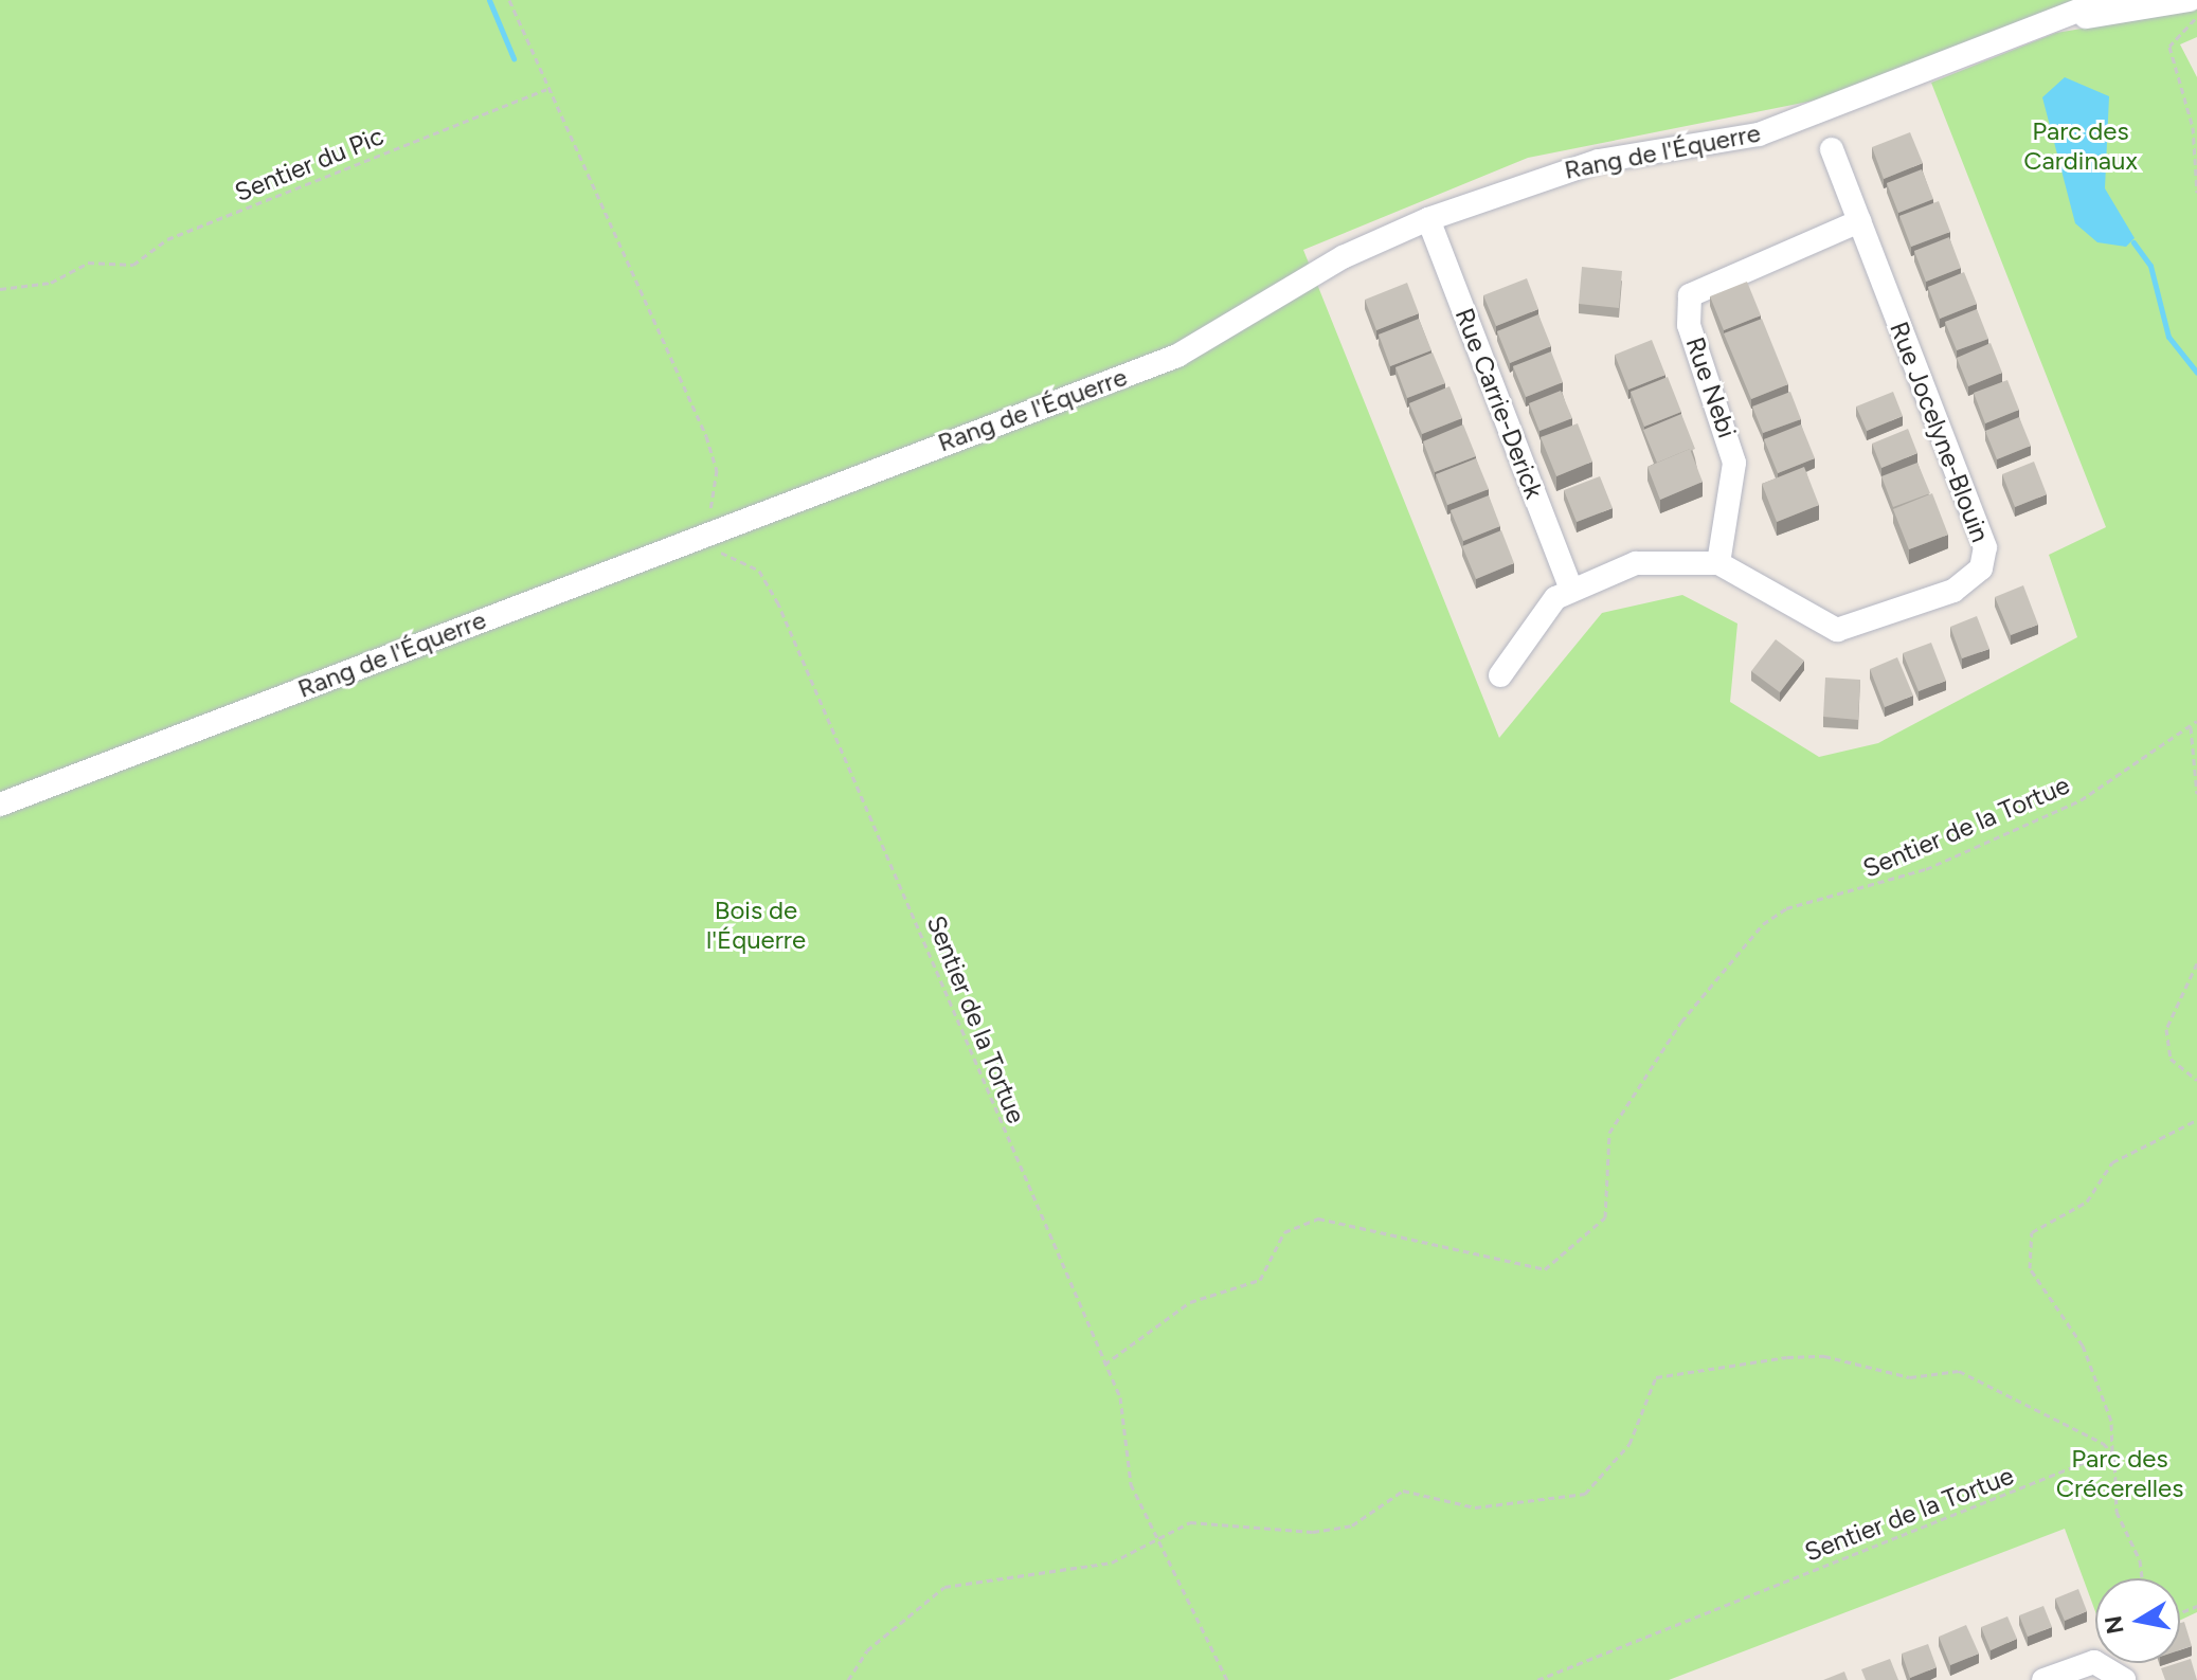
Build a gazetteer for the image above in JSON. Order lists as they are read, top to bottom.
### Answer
{
  "streets": {
    "street": [
      "Rang de l'Équerre",
      "Rue Nebi",
      "Rue Carrie-Derick",
      "Rue Jocelyne-Blouin"
    ],
    "path": ["Sentier du Pic", "Sentier de la Tortue"]
  },
  "crossings": [
    ["Rang de l'Équerre", "Rue Carrie-Derick"],
    ["Rue Nebi", "Rue Jocelyne-Blouin"],
    ["Rue Carrie-Derick", "Rue Jocelyne-Blouin"]
  ],
  "parks": ["Parc des Cardinaux", "Bois de l'Équerre", "Parc des Crécerelles"],
  "north": "left"
}
